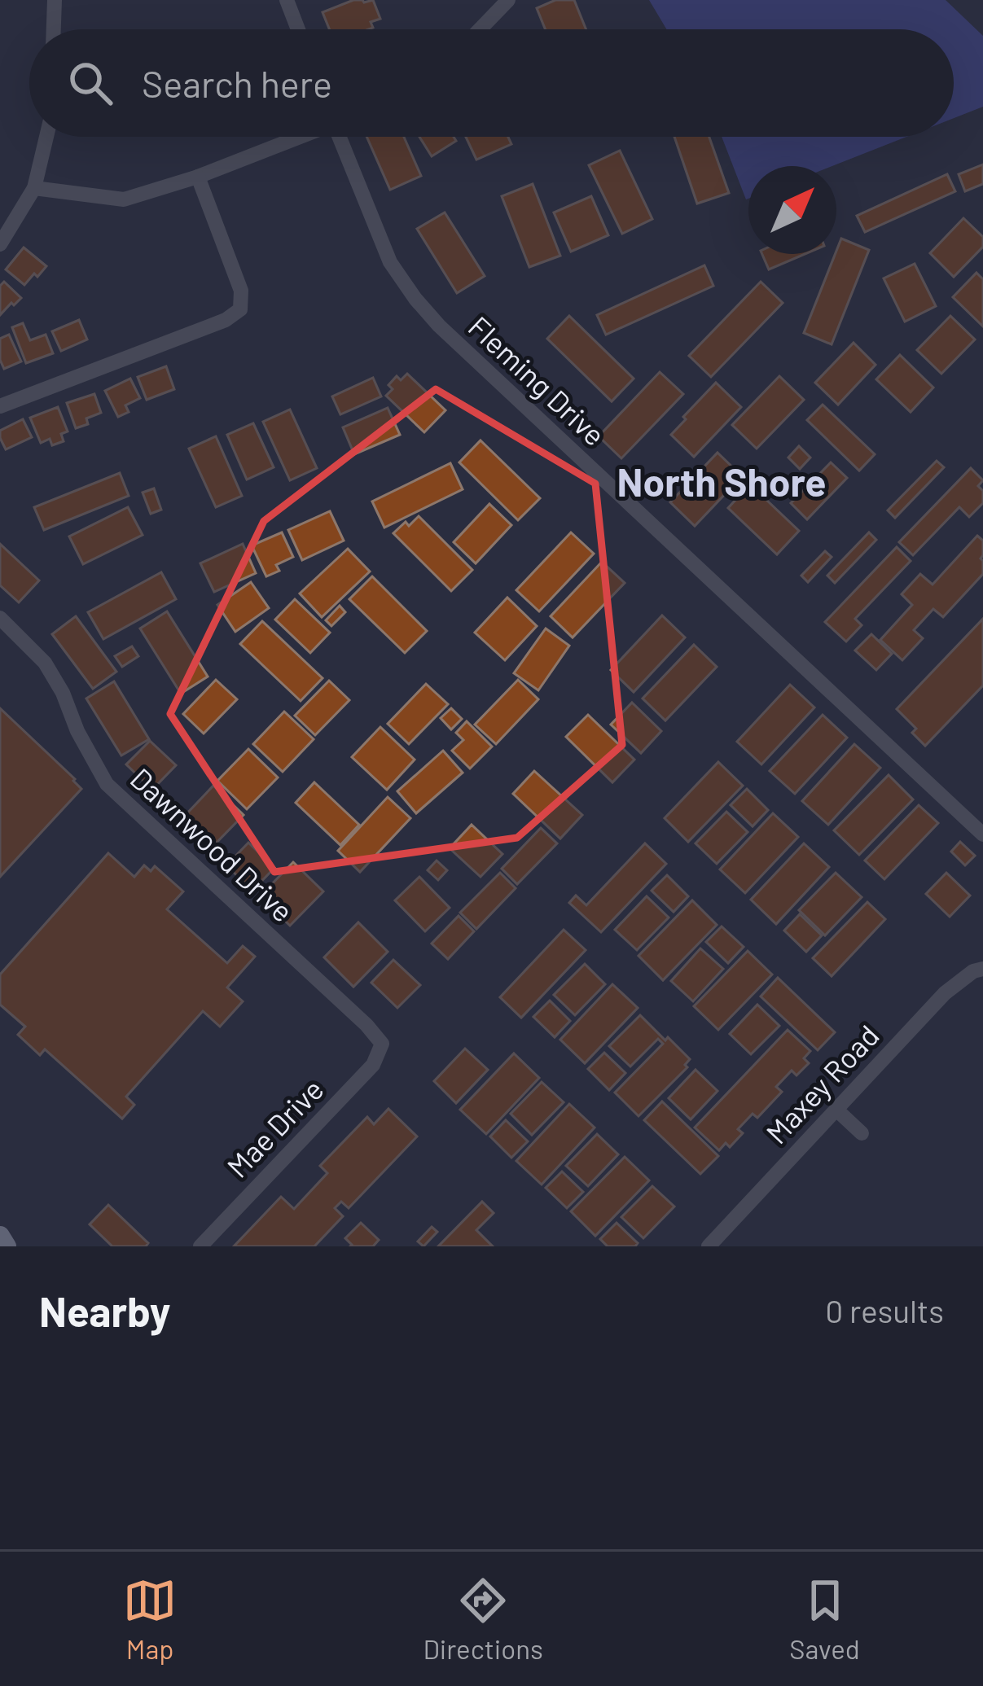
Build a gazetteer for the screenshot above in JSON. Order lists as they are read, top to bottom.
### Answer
{
  "streets": {
    "street": [
      "Fleming Drive",
      "Dawnwood Drive",
      "Maxey Road",
      "Mae Drive"
    ]
  },
  "crossings": [
    ["Dawnwood Drive", "Mae Drive"]
  ],
  "districts": ["North Shore"],
  "north": "top right",
  "page": {
    "search": "Search here",
    "heading": ["Nearby", "0 results"],
    "nav": ["Map", "Directions", "Saved"]
  }
}
